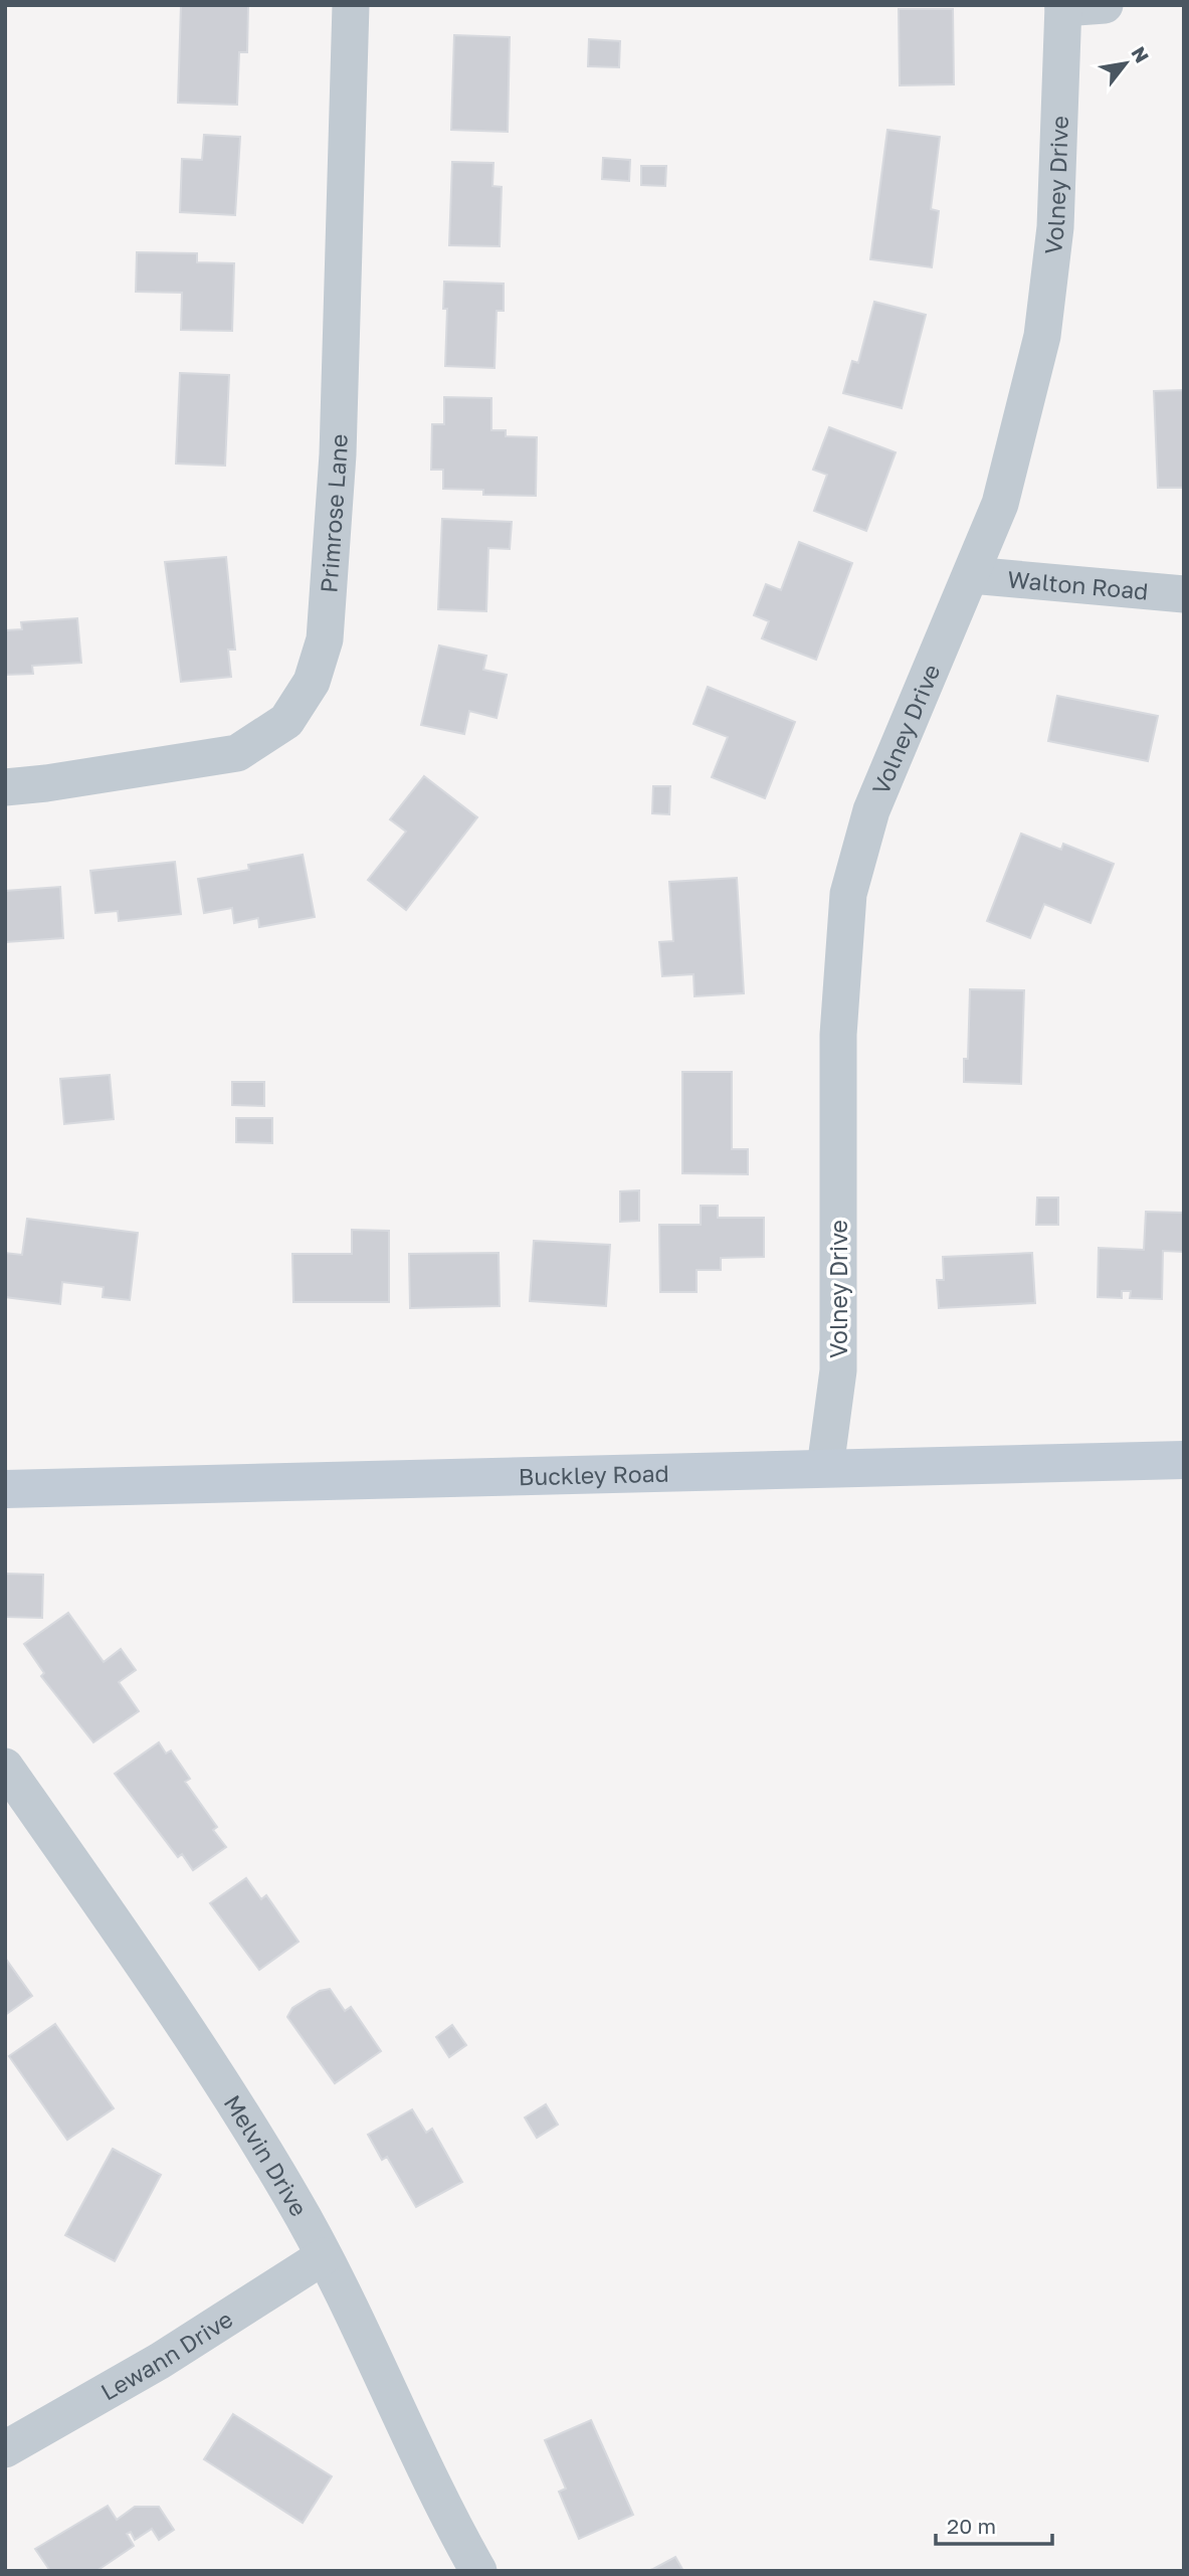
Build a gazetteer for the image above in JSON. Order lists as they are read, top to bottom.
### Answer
{
  "streets": {
    "street": [
      "Volney Drive",
      "Primrose Lane",
      "Walton Road",
      "Buckley Road",
      "Melvin Drive",
      "Lewann Drive"
    ]
  },
  "crossings": [
    ["Volney Drive", "Walton Road"],
    ["Volney Drive", "Buckley Road"],
    ["Melvin Drive", "Lewann Drive"]
  ],
  "scale_bar": "20 m",
  "north": "top right"
}
